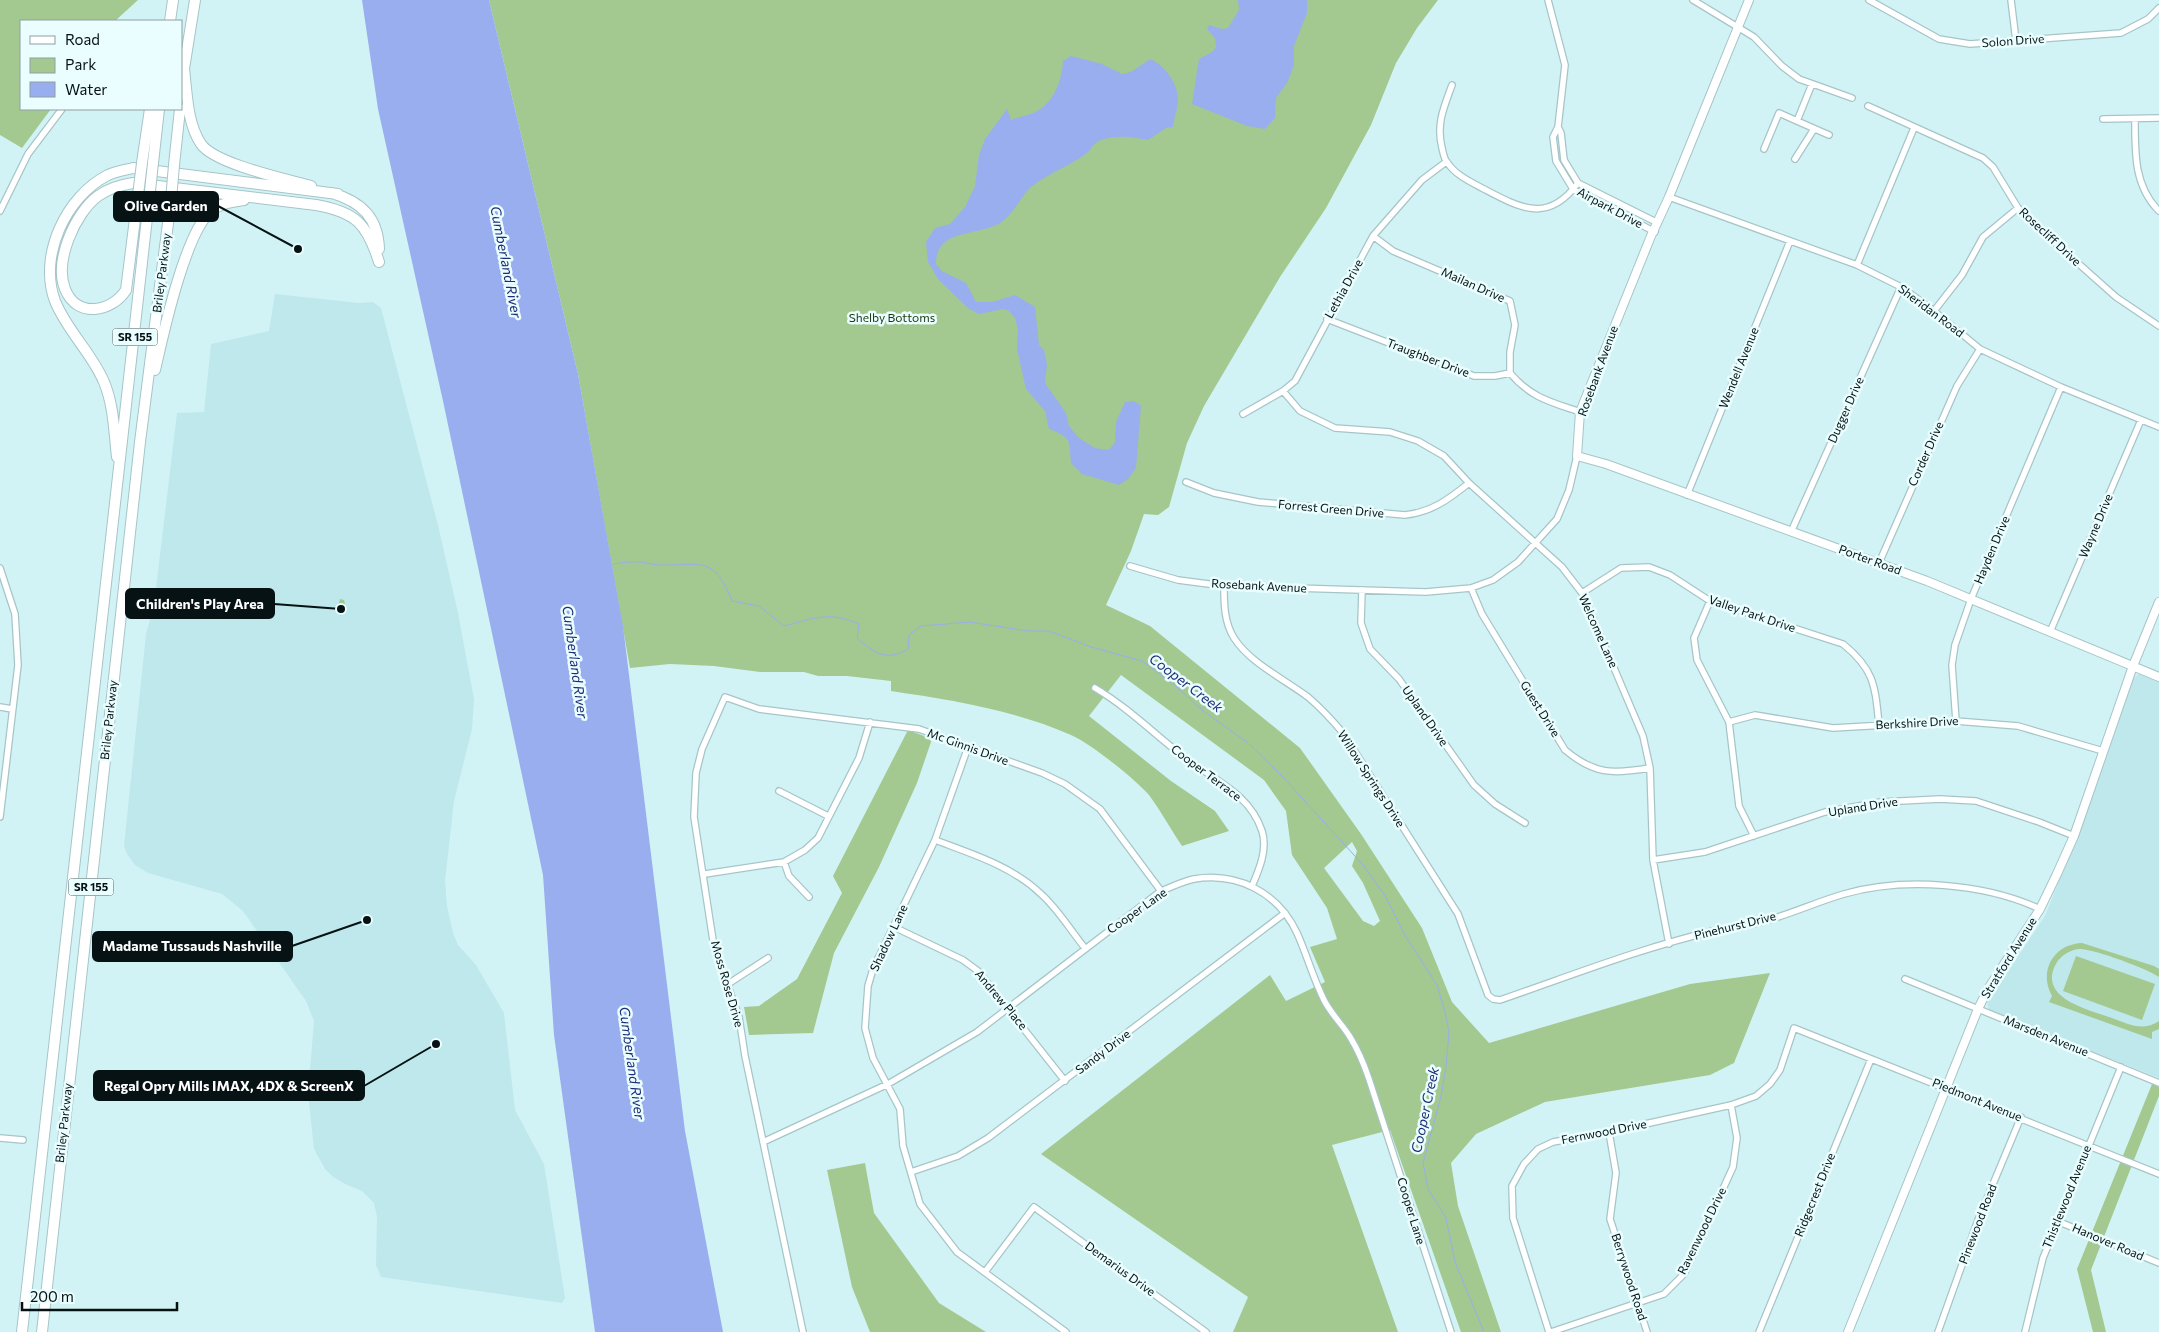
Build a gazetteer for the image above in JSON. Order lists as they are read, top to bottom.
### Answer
{
  "streets": {
    "highway": ["Briley Parkway", "SR 155"],
    "street": [
      "Solon Drive",
      "Airpark Drive",
      "Rosecliff Drive",
      "Mailan Drive",
      "Lethia Drive",
      "Sheridan Road",
      "Traughber Drive",
      "Wendell Avenue",
      "Rosebank Avenue",
      "Dugger Drive",
      "Corder Drive",
      "Forrest Green Drive",
      "Wayne Drive",
      "Hayden Drive",
      "Porter Road",
      "Valley Park Drive",
      "Welcome Lane",
      "Guest Drive",
      "Upland Drive",
      "Berkshire Drive",
      "Mc Ginnis Drive",
      "Cooper Terrace",
      "Willow Springs Drive",
      "Cooper Lane",
      "Pinehurst Drive",
      "Shadow Lane",
      "Stratford Avenue",
      "Moss Rose Drive",
      "Andrew Place",
      "Marsden Avenue",
      "Sandy Drive",
      "Piedmont Avenue",
      "Fernwood Drive",
      "Ridgecrest Drive",
      "Thistlewood Avenue",
      "Pinewood Road",
      "Ravenwood Drive",
      "Hanover Road",
      "Demarius Drive",
      "Berrywood Road"
    ]
  },
  "crossings": [
    ["Airpark Drive", "Rosebank Avenue"],
    ["Mailan Drive", "Lethia Drive"],
    ["Mailan Drive", "Traughber Drive"],
    ["Lethia Drive", "Traughber Drive"],
    ["Lethia Drive", "Welcome Lane"],
    ["Sheridan Road", "Wendell Avenue"],
    ["Sheridan Road", "Rosebank Avenue"],
    ["Sheridan Road", "Dugger Drive"],
    ["Sheridan Road", "Corder Drive"],
    ["Sheridan Road", "Wayne Drive"],
    ["Sheridan Road", "Hayden Drive"],
    ["Wendell Avenue", "Porter Road"],
    ["Rosebank Avenue", "Porter Road"],
    ["Rosebank Avenue", "Welcome Lane"],
    ["Rosebank Avenue", "Guest Drive"],
    ["Rosebank Avenue", "Upland Drive"],
    ["Rosebank Avenue", "Willow Springs Drive"],
    ["Dugger Drive", "Porter Road"],
    ["Corder Drive", "Porter Road"],
    ["Forrest Green Drive", "Welcome Lane"],
    ["Wayne Drive", "Porter Road"],
    ["Hayden Drive", "Porter Road"],
    ["Hayden Drive", "Berkshire Drive"],
    ["Porter Road", "Stratford Avenue"],
    ["Valley Park Drive", "Welcome Lane"],
    ["Valley Park Drive", "Berkshire Drive"],
    ["Welcome Lane", "Guest Drive"],
    ["Welcome Lane", "Upland Drive"],
    ["Welcome Lane", "Pinehurst Drive"],
    ["Upland Drive", "Stratford Avenue"],
    ["Berkshire Drive", "Stratford Avenue"],
    ["Mc Ginnis Drive", "Cooper Lane"],
    ["Mc Ginnis Drive", "Shadow Lane"],
    ["Mc Ginnis Drive", "Moss Rose Drive"],
    ["Cooper Terrace", "Cooper Lane"],
    ["Willow Springs Drive", "Pinehurst Drive"],
    ["Cooper Lane", "Shadow Lane"],
    ["Cooper Lane", "Moss Rose Drive"],
    ["Cooper Lane", "Andrew Place"],
    ["Cooper Lane", "Sandy Drive"],
    ["Pinehurst Drive", "Stratford Avenue"],
    ["Shadow Lane", "Andrew Place"],
    ["Shadow Lane", "Sandy Drive"],
    ["Shadow Lane", "Demarius Drive"],
    ["Stratford Avenue", "Marsden Avenue"],
    ["Stratford Avenue", "Piedmont Avenue"],
    ["Andrew Place", "Sandy Drive"],
    ["Marsden Avenue", "Thistlewood Avenue"],
    ["Piedmont Avenue", "Fernwood Drive"],
    ["Piedmont Avenue", "Ridgecrest Drive"],
    ["Piedmont Avenue", "Thistlewood Avenue"],
    ["Piedmont Avenue", "Pinewood Road"],
    ["Fernwood Drive", "Ravenwood Drive"],
    ["Fernwood Drive", "Berrywood Road"],
    ["Thistlewood Avenue", "Hanover Road"],
    ["Ravenwood Drive", "Berrywood Road"]
  ],
  "water": ["Cumberland River", "Cooper Creek"],
  "parks": ["Shelby Bottoms"],
  "places": [
    "Olive Garden",
    "Children's Play Area",
    "Madame Tussauds Nashville",
    "Regal Opry Mills IMAX, 4DX & ScreenX"
  ],
  "legend": ["Road", "Park", "Water"],
  "scale_bar": "200 m"
}
